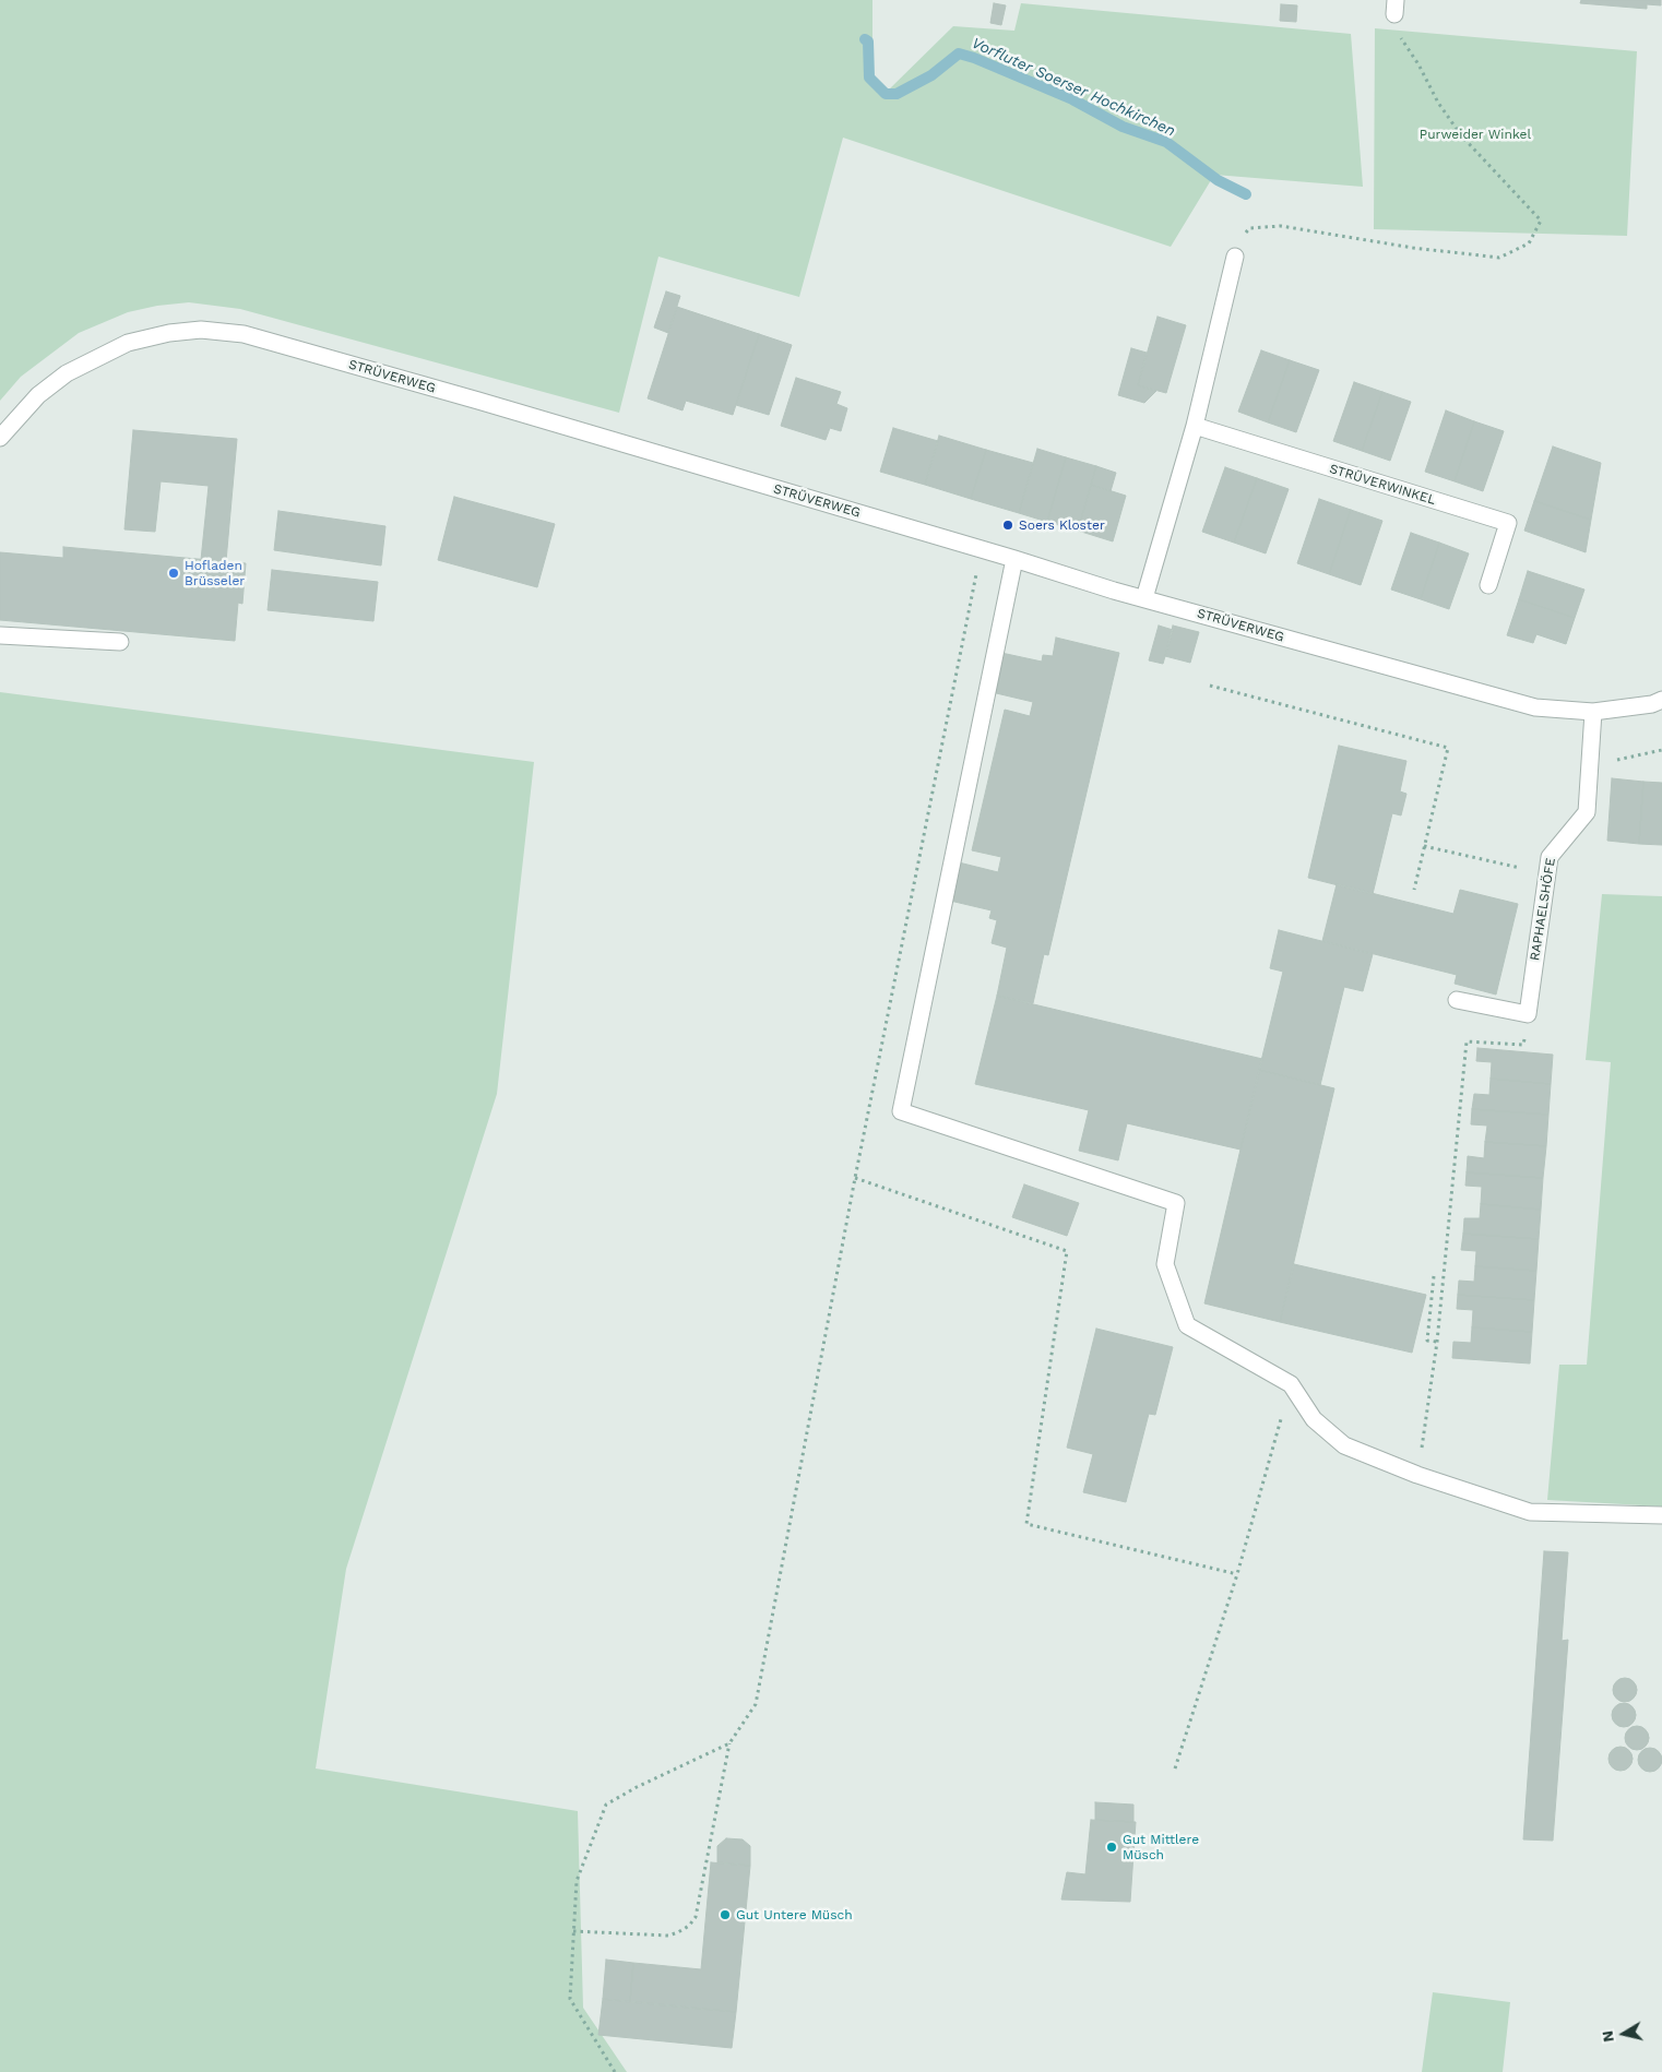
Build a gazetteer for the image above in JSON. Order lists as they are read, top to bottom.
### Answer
{
  "streets": {
    "street": ["STRÜVERWEG", "STRÜVERWINKEL", "RAPHAELSHÖFE"]
  },
  "crossings": [
    ["STRÜVERWEG", "RAPHAELSHÖFE"]
  ],
  "water": ["Vorfluter Soerser Hochkirchen"],
  "parks": ["Purweider Winkel"],
  "places": [
    "Soers Kloster",
    "Hofladen Brüsseler",
    "Gut Mittlere Müsch",
    "Gut Untere Müsch"
  ],
  "north": "left"
}
